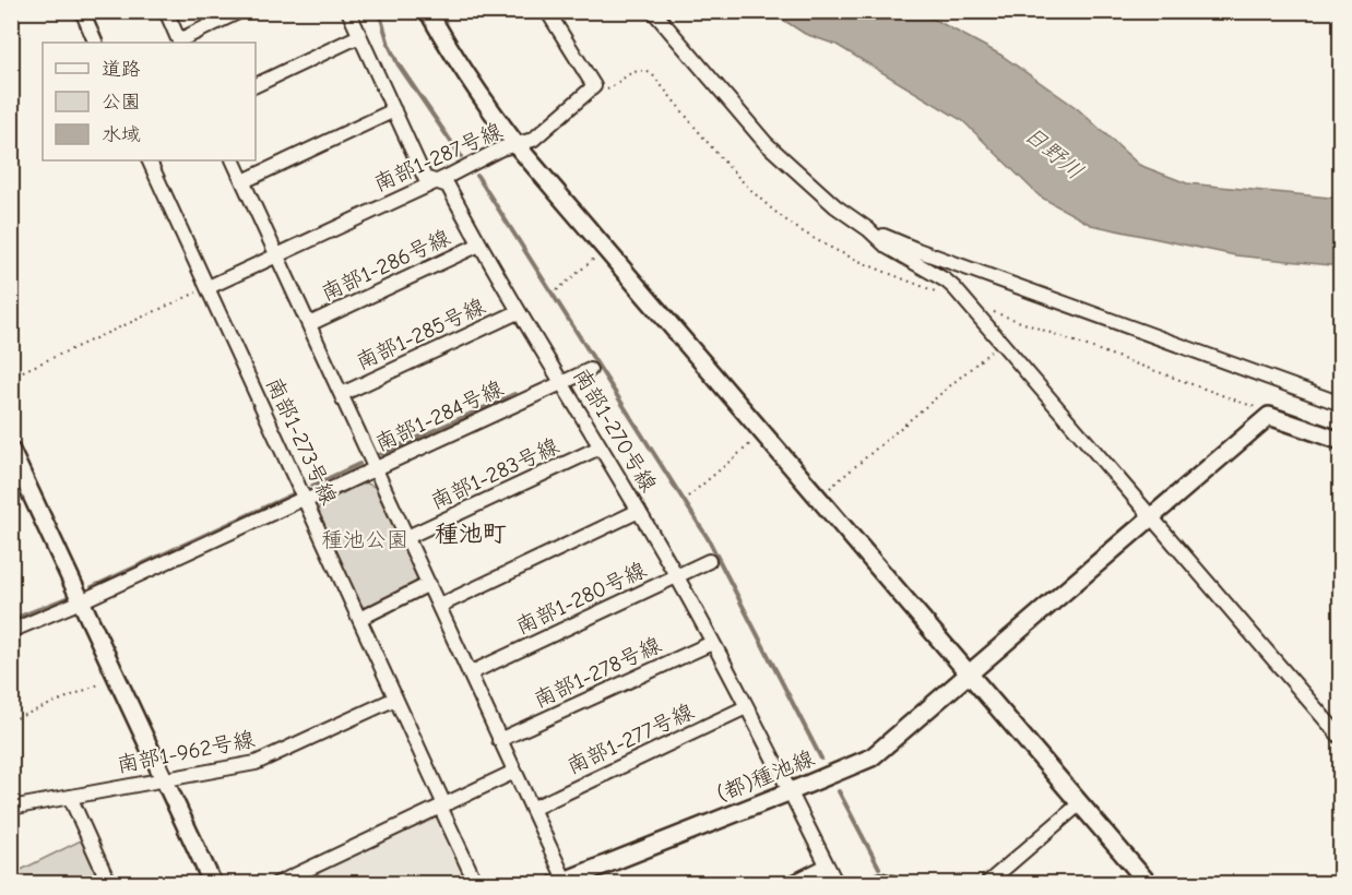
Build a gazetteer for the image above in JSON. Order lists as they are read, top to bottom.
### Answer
{
  "streets": {
    "street": [
      "南部1-287号線",
      "南部1-286号線",
      "南部1-285号線",
      "南部1-284号線",
      "南部1-270号線",
      "南部1-273号線",
      "南部1-283号線",
      "南部1-280号線",
      "南部1-278号線",
      "南部1-277号線",
      "南部1-962号線",
      "(都)種池線"
    ]
  },
  "crossings": [
    ["南部1-287号線", "南部1-270号線"],
    ["南部1-287号線", "南部1-273号線"],
    ["南部1-286号線", "南部1-270号線"],
    ["南部1-285号線", "南部1-270号線"],
    ["南部1-284号線", "南部1-270号線"],
    ["南部1-284号線", "南部1-273号線"],
    ["南部1-270号線", "南部1-283号線"],
    ["南部1-270号線", "南部1-280号線"],
    ["南部1-270号線", "南部1-278号線"],
    ["南部1-270号線", "南部1-277号線"],
    ["南部1-270号線", "(都)種池線"],
    ["南部1-273号線", "南部1-962号線"]
  ],
  "districts": ["種池町"],
  "water": ["日野川"],
  "parks": ["種池公園"],
  "legend": ["道路", "公園", "水域"]
}
